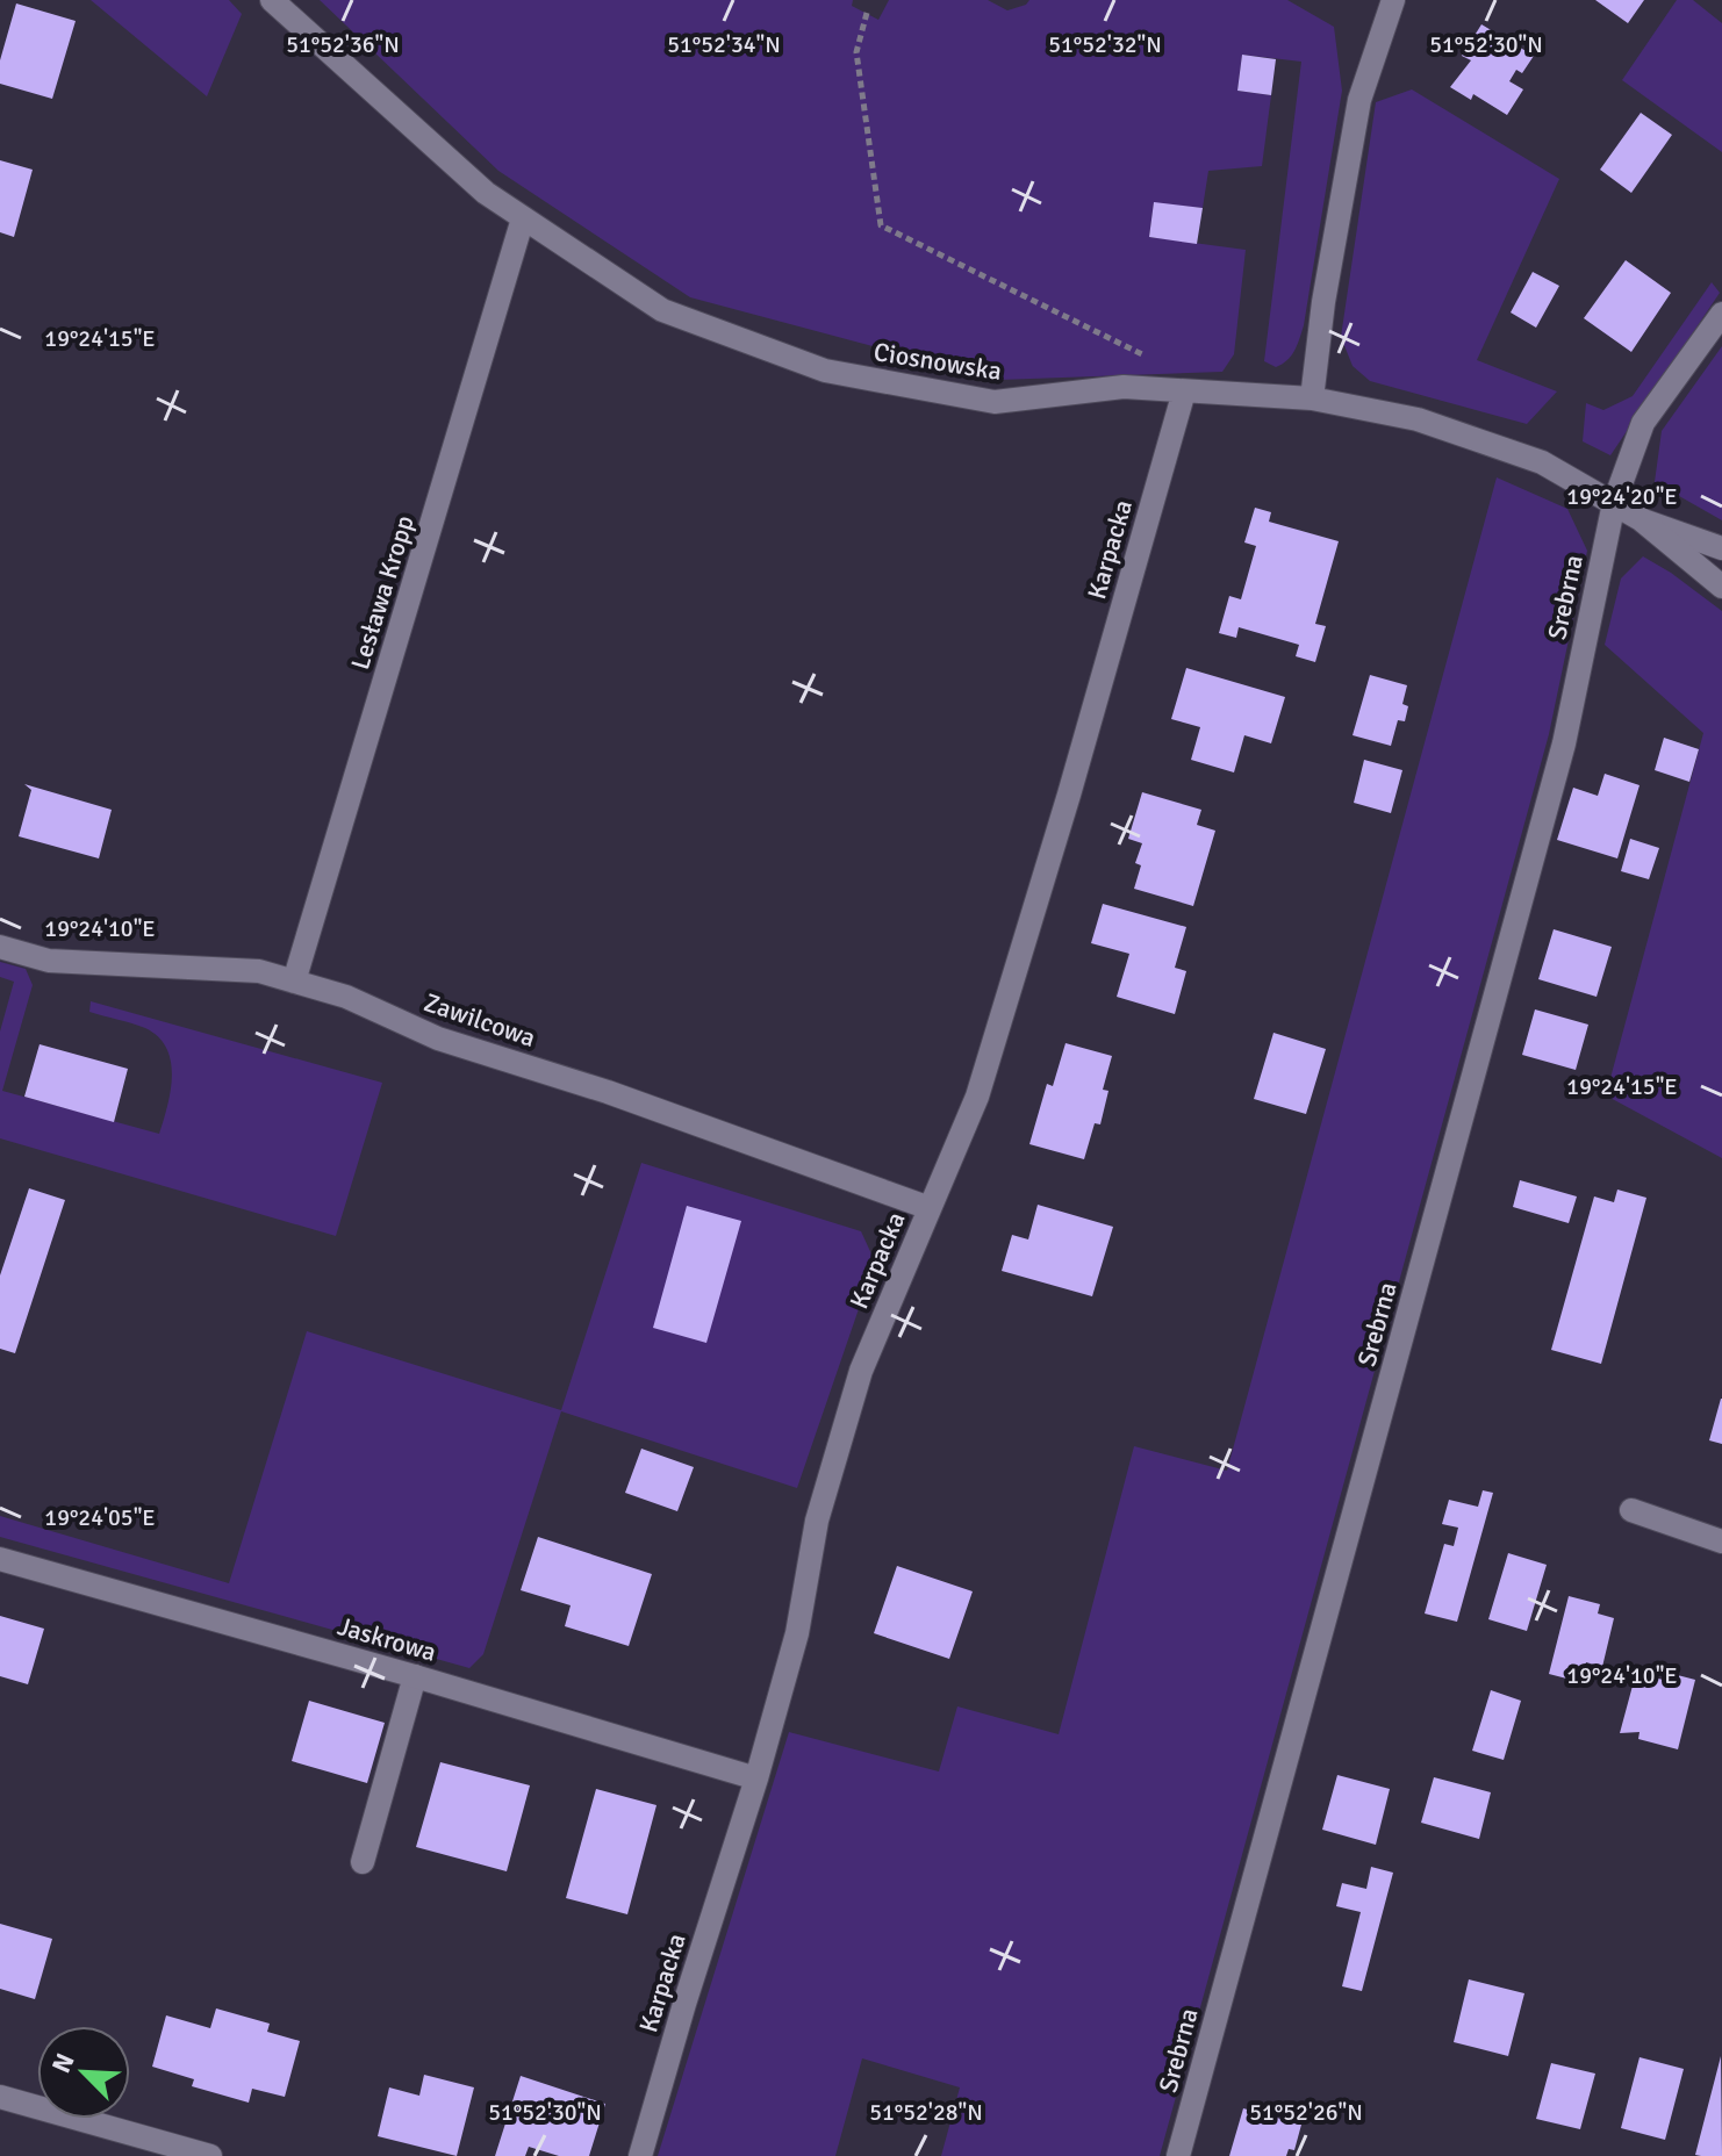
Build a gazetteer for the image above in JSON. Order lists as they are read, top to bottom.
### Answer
{
  "streets": {
    "street": [
      "Ciosnowska",
      "Karpacka",
      "Lesława Kropp",
      "Srebrna",
      "Zawilcowa",
      "Jaskrowa"
    ]
  },
  "crossings": [
    ["Ciosnowska", "Karpacka"],
    ["Ciosnowska", "Lesława Kropp"],
    ["Ciosnowska", "Srebrna"],
    ["Karpacka", "Zawilcowa"],
    ["Karpacka", "Jaskrowa"],
    ["Lesława Kropp", "Zawilcowa"]
  ],
  "north": "top left",
  "coordinates": [
    "51°52'36\"N",
    "51°52'34\"N",
    "51°52'32\"N",
    "51°52'30\"N",
    "19°24'15\"E",
    "19°24'20\"E",
    "19°24'10\"E",
    "19°24'05\"E",
    "51°52'28\"N",
    "51°52'26\"N"
  ]
}
